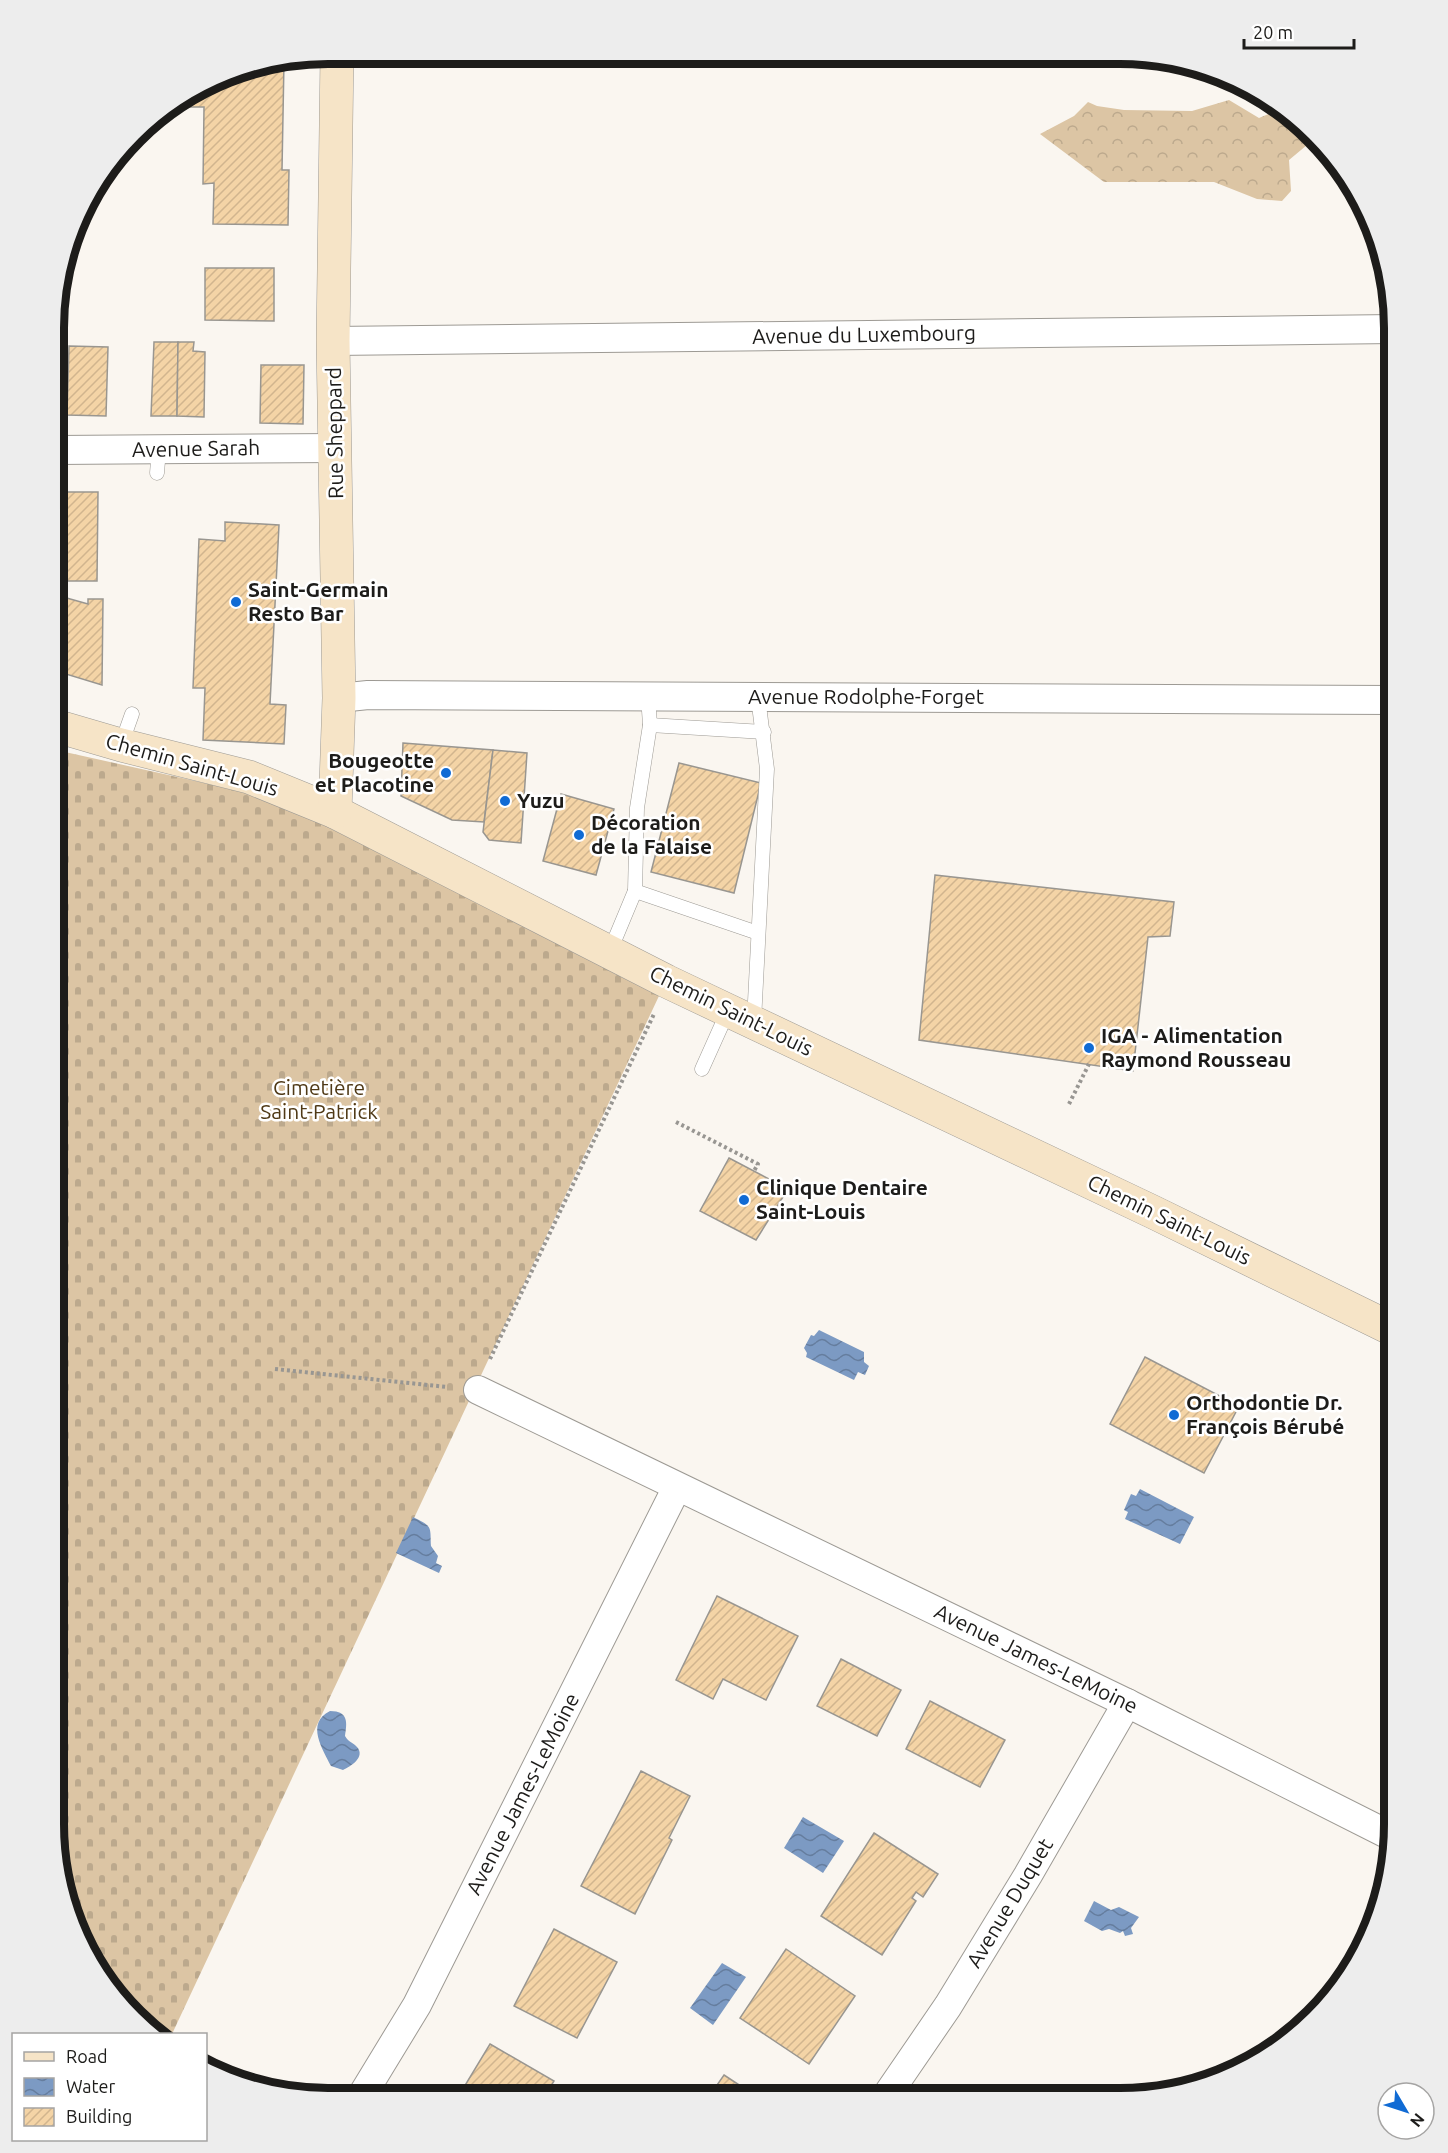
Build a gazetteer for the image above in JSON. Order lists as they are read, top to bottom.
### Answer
{
  "streets": {
    "street": [
      "Avenue du Luxembourg",
      "Rue Sheppard",
      "Avenue Sarah",
      "Avenue Rodolphe-Forget",
      "Chemin Saint-Louis",
      "Avenue James-LeMoine",
      "Avenue Duquet"
    ]
  },
  "crossings": [
    ["Avenue du Luxembourg", "Rue Sheppard"],
    ["Rue Sheppard", "Avenue Sarah"],
    ["Rue Sheppard", "Avenue Rodolphe-Forget"],
    ["Rue Sheppard", "Chemin Saint-Louis"],
    ["Avenue James-LeMoine", "Avenue Duquet"]
  ],
  "parks": ["Cimetière Saint-Patrick"],
  "places": [
    "Saint-Germain Resto Bar",
    "Bougeotte et Placotine",
    "Yuzu",
    "Décoration de la Falaise",
    "IGA - Alimentation Raymond Rousseau",
    "Clinique Dentaire Saint-Louis",
    "Orthodontie Dr. François Bérubé"
  ],
  "legend": ["Road", "Water", "Building"],
  "scale_bar": "20 m",
  "north": "bottom right"
}
